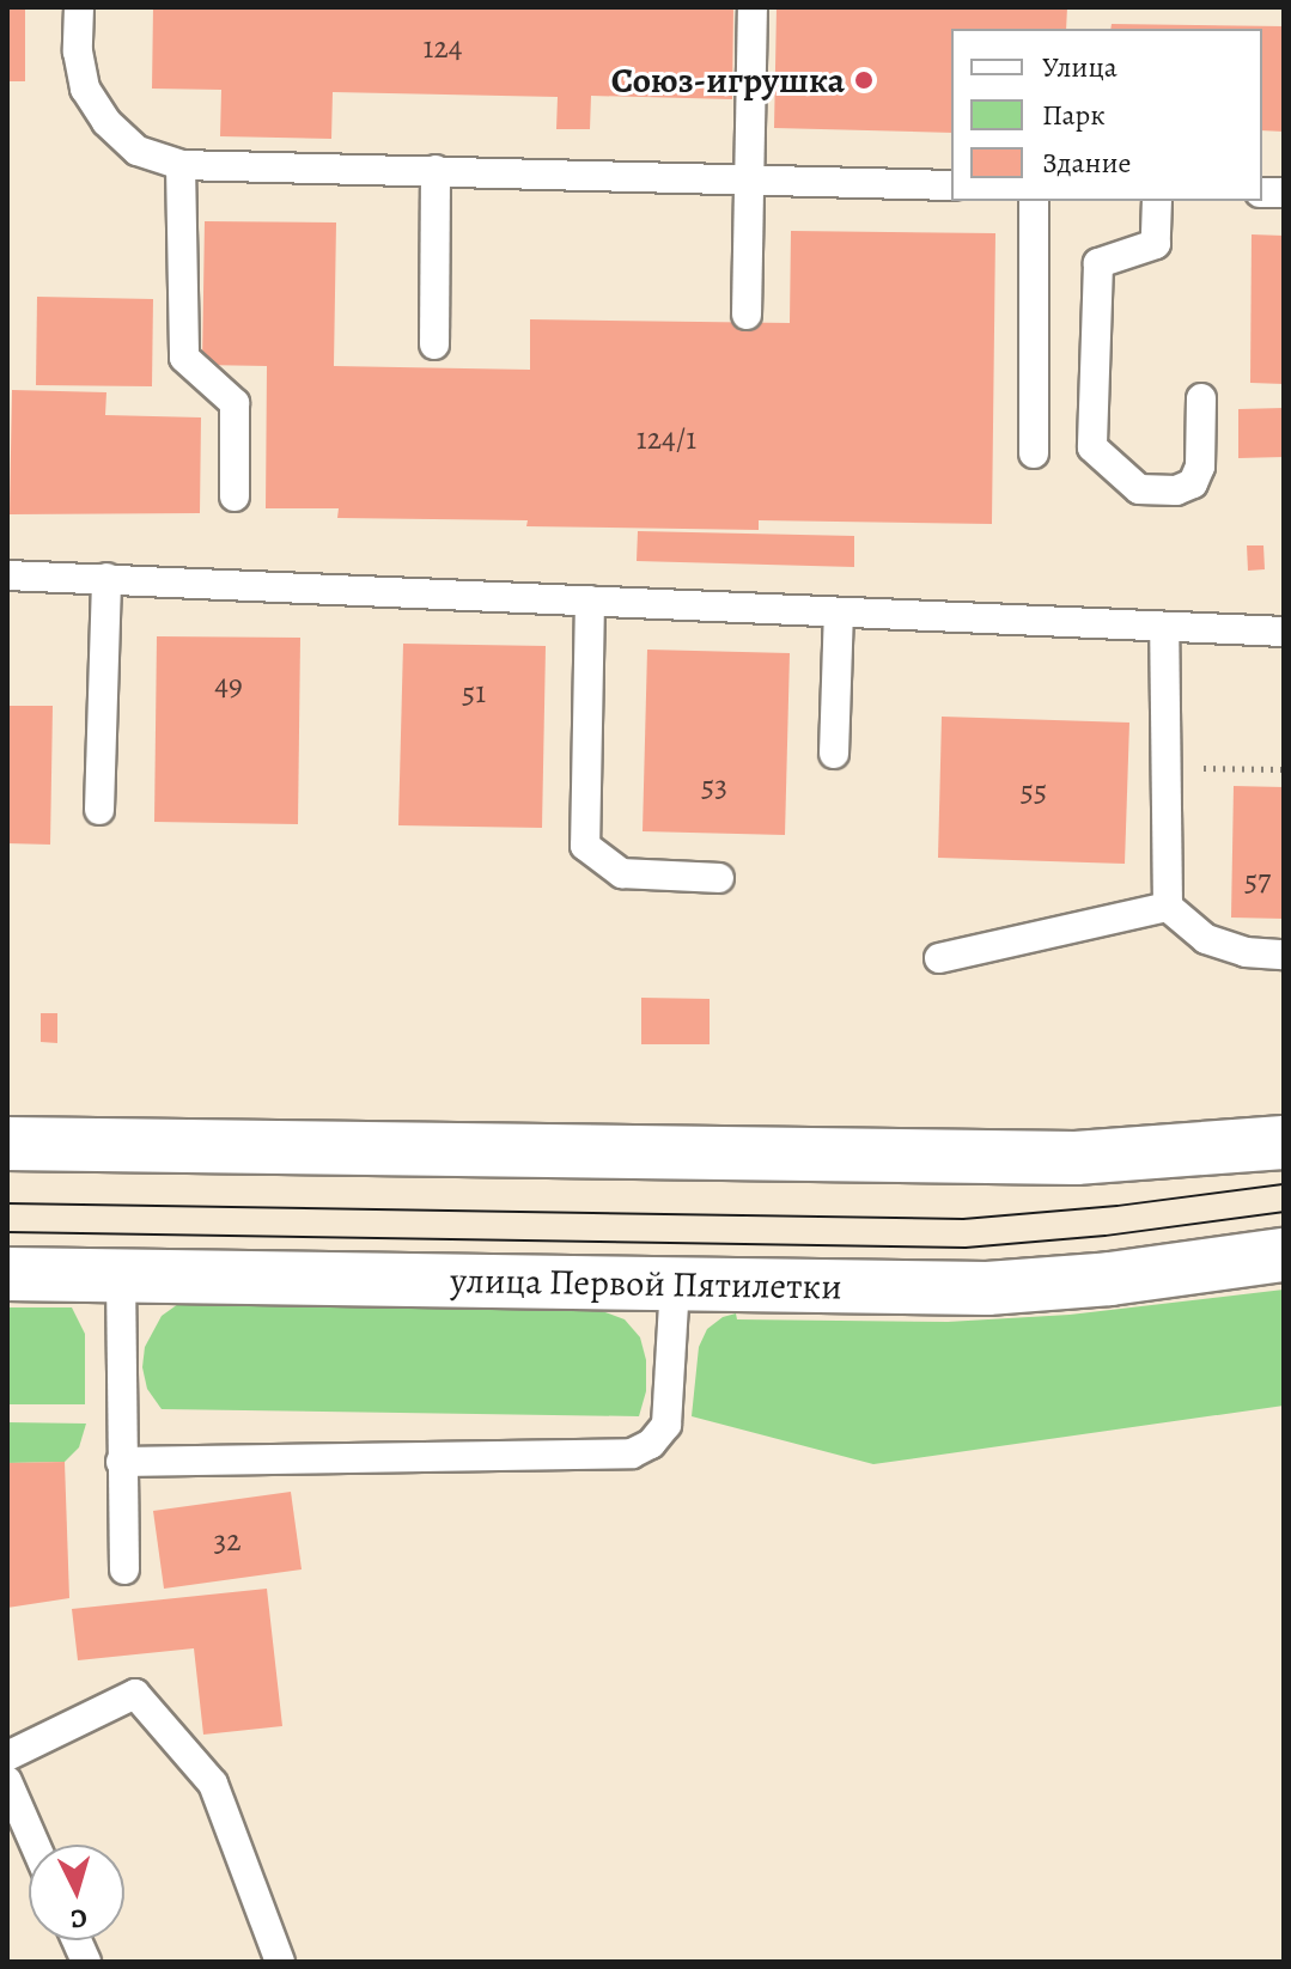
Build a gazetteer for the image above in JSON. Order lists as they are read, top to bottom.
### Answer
{
  "streets": {
    "main road": ["улица Первой Пятилетки"]
  },
  "places": ["Союз-игрушка"],
  "house_numbers": [
    "124",
    "124/1",
    "49",
    "51",
    "53",
    "55",
    "57",
    "32"
  ],
  "legend": ["Улица", "Парк", "Здание"],
  "north": "bottom"
}
